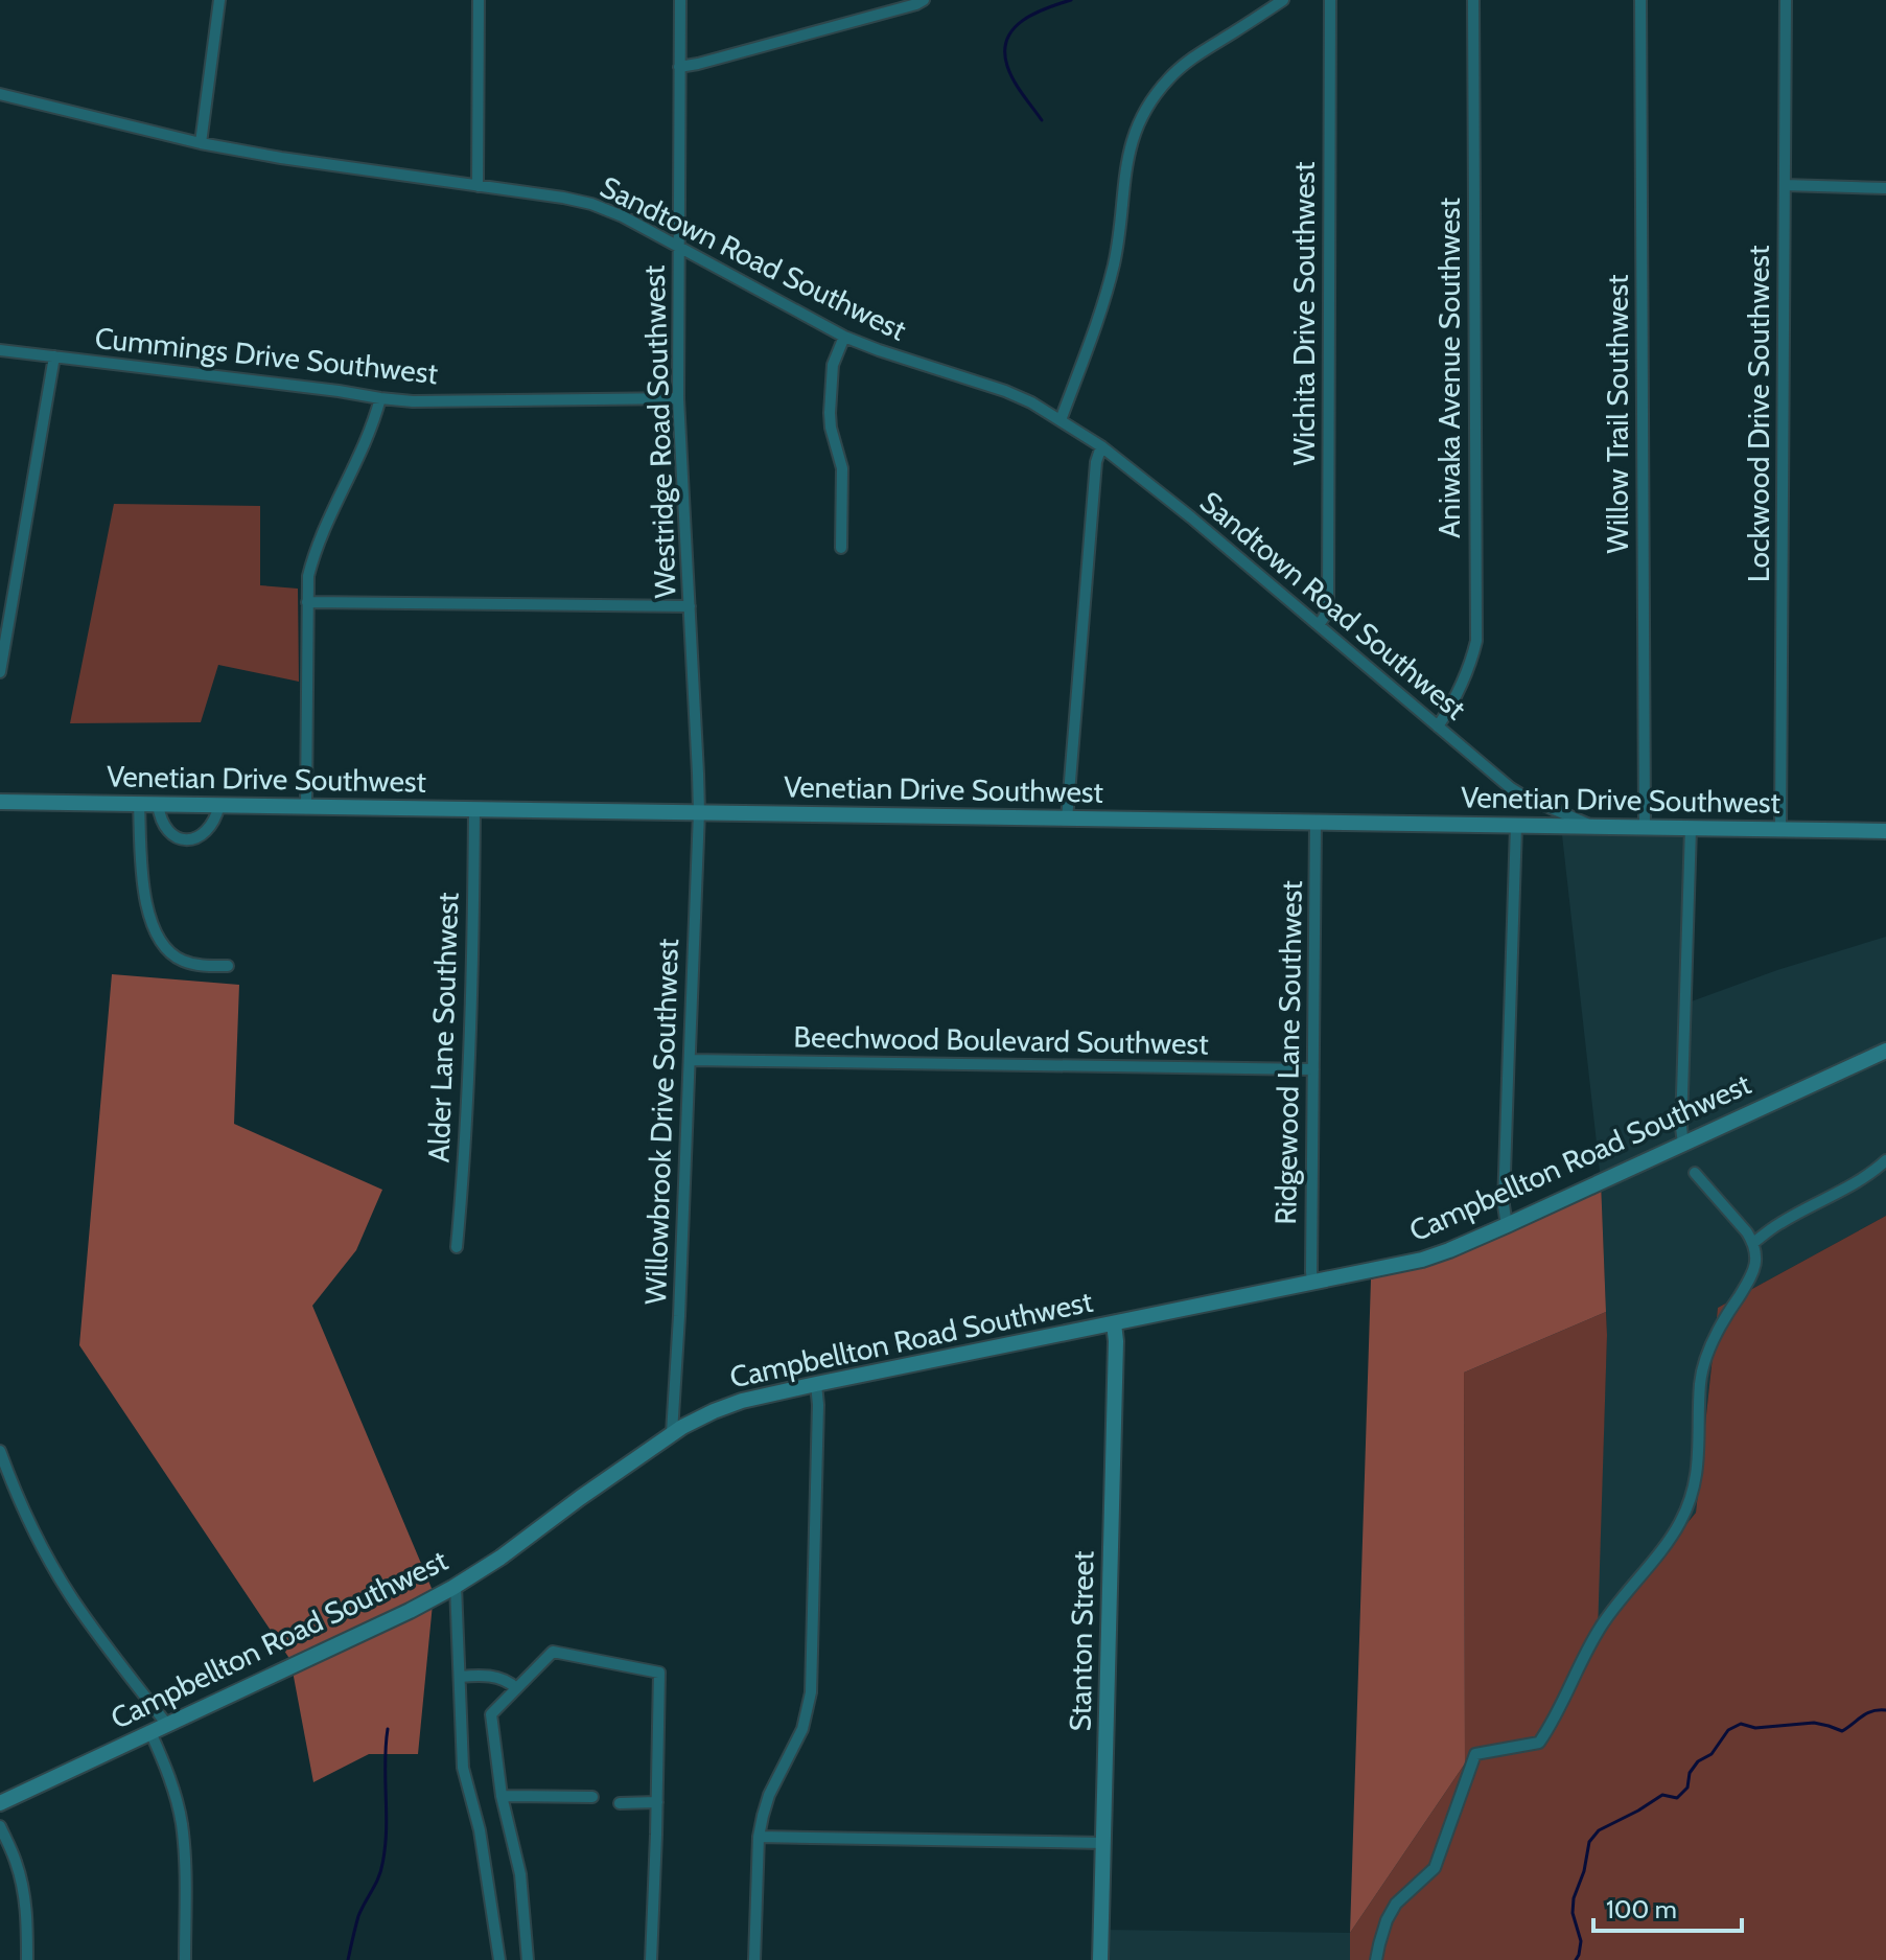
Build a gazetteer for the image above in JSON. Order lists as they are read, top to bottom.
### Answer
{
  "streets": {
    "street": [
      "Sandtown Road Southwest",
      "Wichita Drive Southwest",
      "Cummings Drive Southwest",
      "Aniwaka Avenue Southwest",
      "Willow Trail Southwest",
      "Lockwood Drive Southwest",
      "Westridge Road Southwest",
      "Venetian Drive Southwest",
      "Alder Lane Southwest",
      "Beechwood Boulevard Southwest",
      "Ridgewood Lane Southwest",
      "Willowbrook Drive Southwest",
      "Campbellton Road Southwest",
      "Stanton Street"
    ]
  },
  "crossings": [
    ["Sandtown Road Southwest", "Wichita Drive Southwest"],
    ["Sandtown Road Southwest", "Aniwaka Avenue Southwest"],
    ["Sandtown Road Southwest", "Westridge Road Southwest"],
    ["Sandtown Road Southwest", "Venetian Drive Southwest"],
    ["Cummings Drive Southwest", "Westridge Road Southwest"],
    ["Willow Trail Southwest", "Venetian Drive Southwest"],
    ["Lockwood Drive Southwest", "Venetian Drive Southwest"],
    ["Westridge Road Southwest", "Venetian Drive Southwest"],
    ["Westridge Road Southwest", "Willowbrook Drive Southwest"],
    ["Venetian Drive Southwest", "Alder Lane Southwest"],
    ["Venetian Drive Southwest", "Ridgewood Lane Southwest"],
    ["Venetian Drive Southwest", "Willowbrook Drive Southwest"],
    ["Beechwood Boulevard Southwest", "Ridgewood Lane Southwest"],
    ["Beechwood Boulevard Southwest", "Willowbrook Drive Southwest"],
    ["Ridgewood Lane Southwest", "Campbellton Road Southwest"],
    ["Willowbrook Drive Southwest", "Campbellton Road Southwest"],
    ["Campbellton Road Southwest", "Stanton Street"]
  ],
  "scale_bar": "100 m"
}
